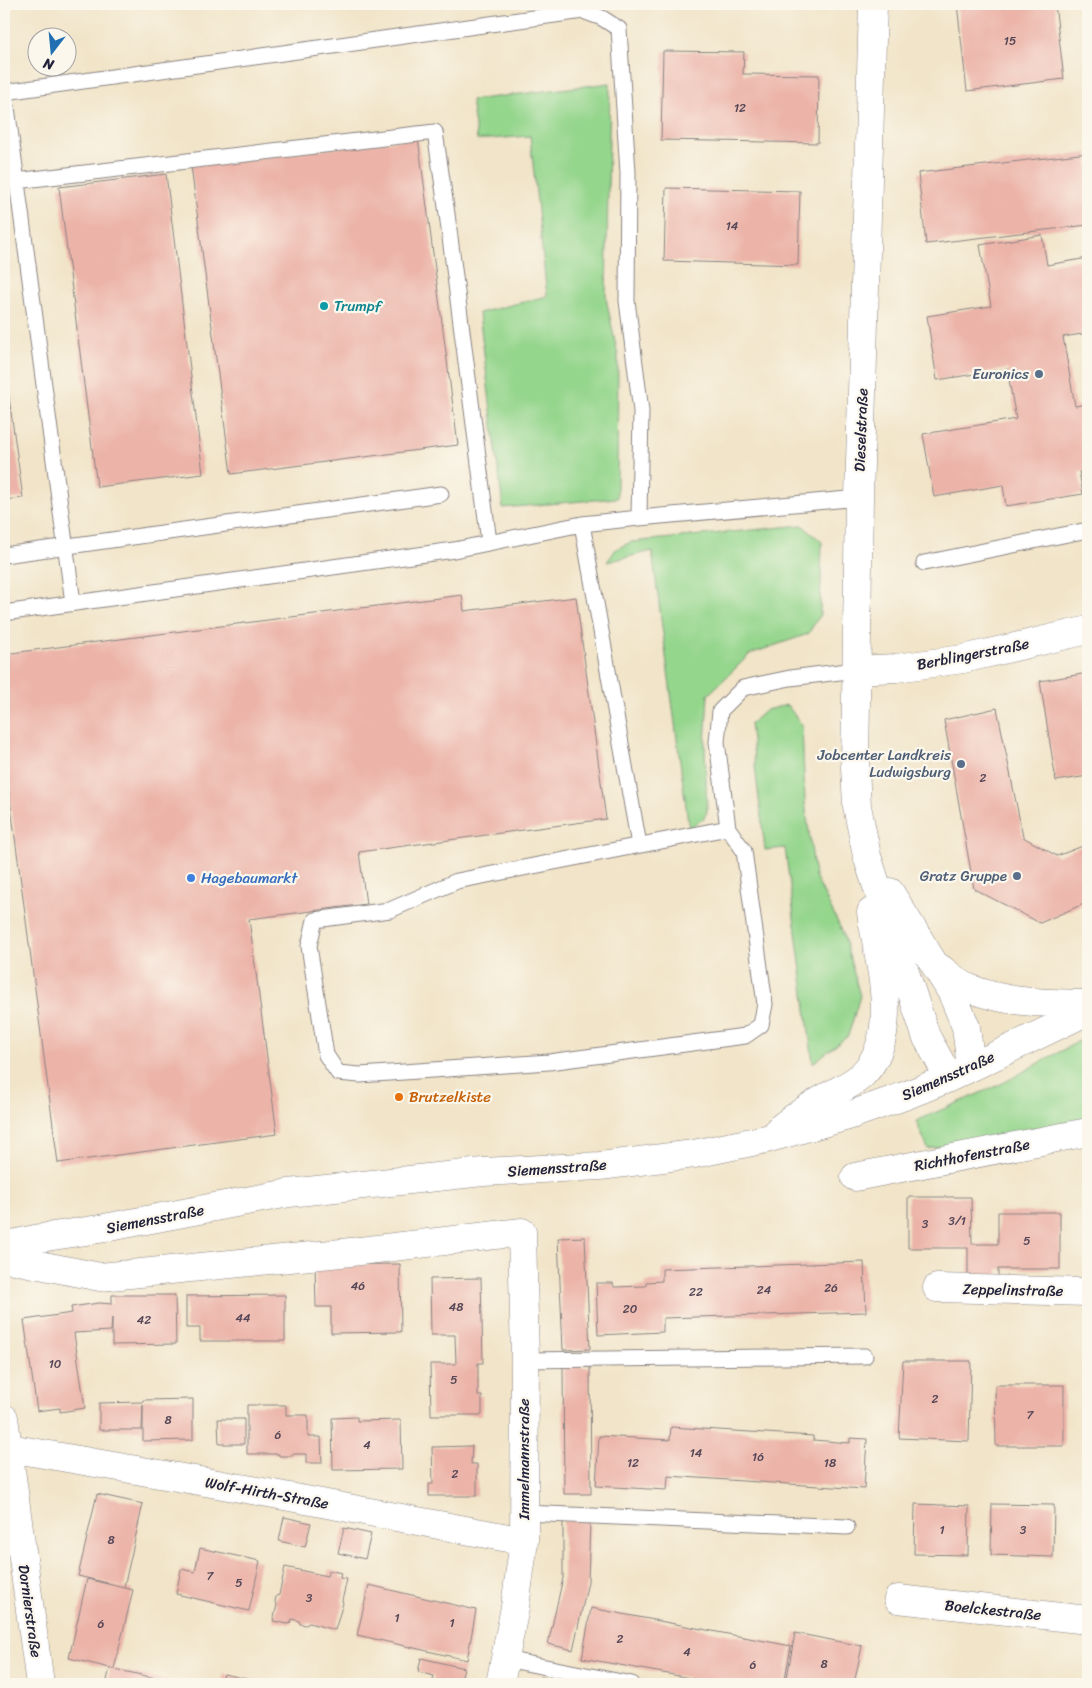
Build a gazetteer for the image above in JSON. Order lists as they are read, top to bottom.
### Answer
{
  "streets": {
    "street": [
      "Dieselstraße",
      "Berblingerstraße",
      "Siemensstraße",
      "Richthofenstraße",
      "Zeppelinstraße",
      "Immelmannstraße",
      "Wolf-Hirth-Straße",
      "Boelckestraße",
      "Dornierstraße"
    ]
  },
  "crossings": [
    ["Dieselstraße", "Berblingerstraße"],
    ["Immelmannstraße", "Wolf-Hirth-Straße"],
    ["Wolf-Hirth-Straße", "Dornierstraße"]
  ],
  "places": [
    "Trumpf",
    "Euronics",
    "Jobcenter Landkreis Ludwigsburg",
    "Gratz Gruppe",
    "Hagebaumarkt",
    "Brutzelkiste"
  ],
  "house_numbers": [
    "15",
    "12",
    "14",
    "2",
    "3/1",
    "3",
    "5",
    "46",
    "26",
    "24",
    "22",
    "48",
    "20",
    "44",
    "42",
    "10",
    "5",
    "2",
    "7",
    "8",
    "6",
    "4",
    "14",
    "16",
    "12",
    "18",
    "2",
    "1",
    "3",
    "8",
    "7",
    "5",
    "3",
    "1",
    "1",
    "6",
    "2",
    "4",
    "8",
    "6"
  ],
  "north": "bottom"
}
